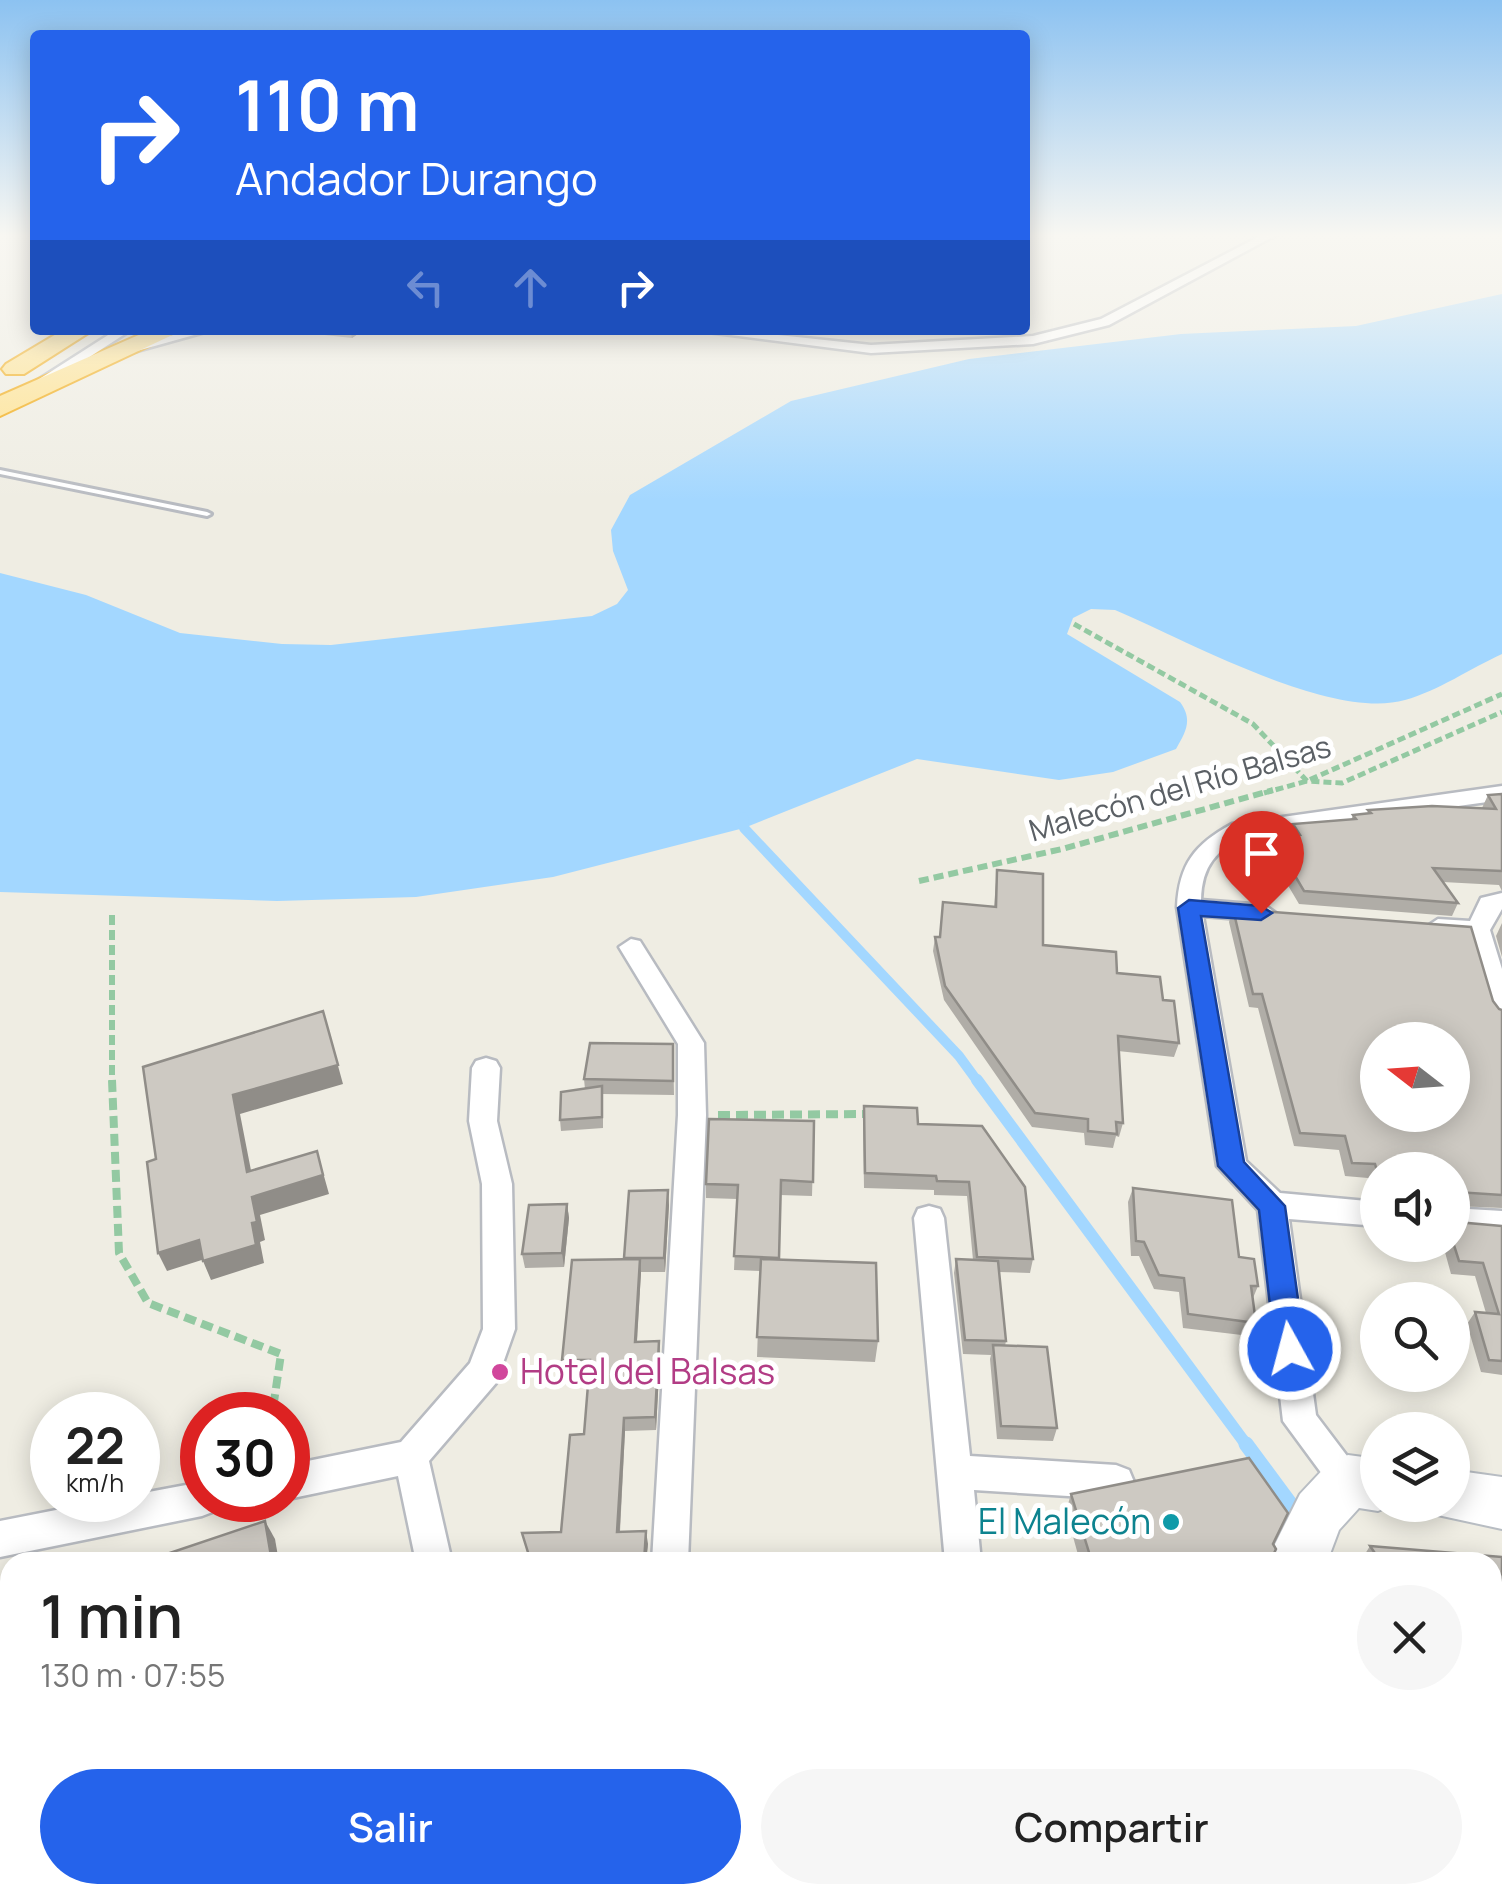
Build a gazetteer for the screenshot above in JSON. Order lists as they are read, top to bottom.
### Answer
{
  "streets": {
    "path": ["Malecón del Río Balsas"]
  },
  "places": ["Hotel del Balsas", "El Malecón"],
  "north": "left",
  "page": {
    "turn": ["110 m", "Andador Durango"],
    "speed": "22 km/h",
    "limit": "30",
    "heading": ["1 min", "130 m · 07:55"],
    "buttons": ["Salir", "Compartir"]
  }
}
